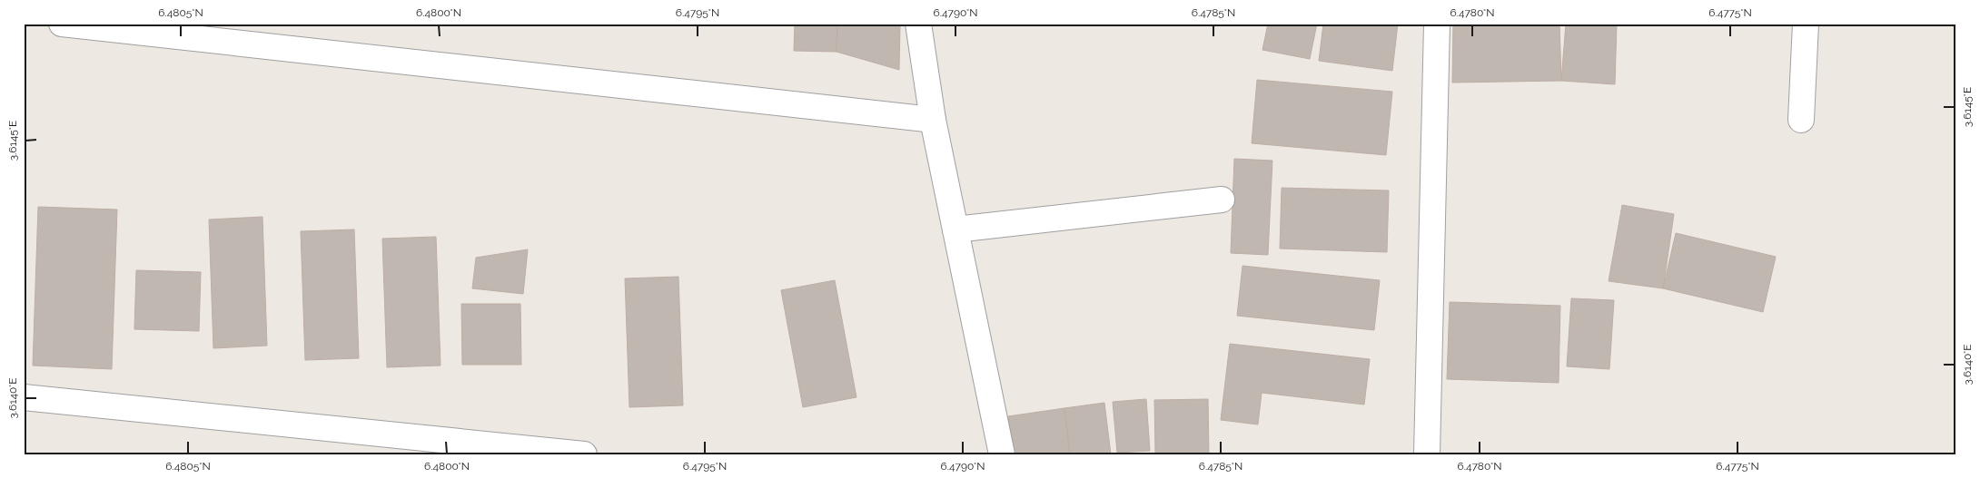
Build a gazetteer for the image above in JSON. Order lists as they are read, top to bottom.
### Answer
{
  "coordinates": [
    "6.4805°N",
    "6.4800°N",
    "6.4795°N",
    "6.4790°N",
    "6.4785°N",
    "6.4780°N",
    "6.4775°N",
    "3.6145°E",
    "3.6140°E"
  ]
}
